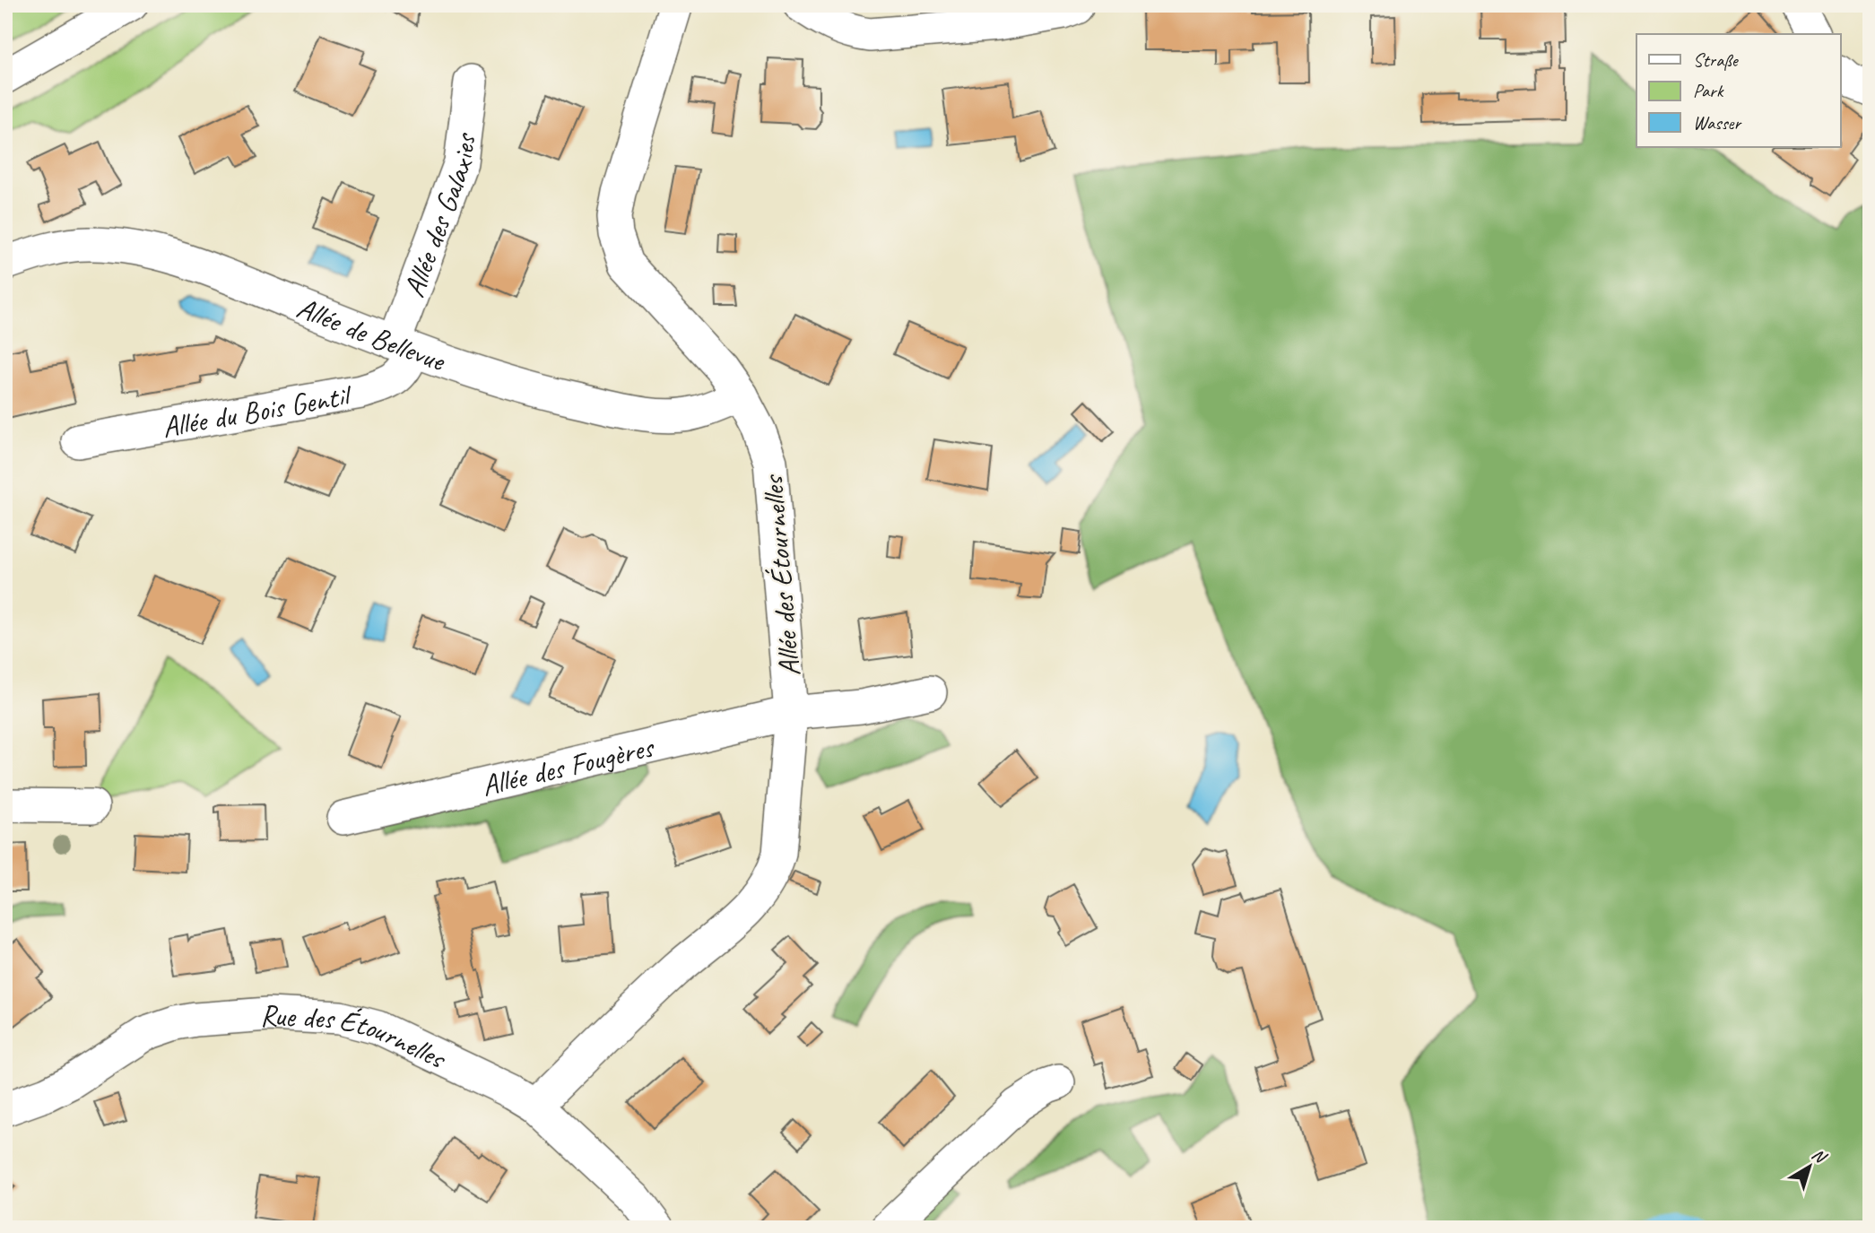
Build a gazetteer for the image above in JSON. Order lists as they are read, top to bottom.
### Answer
{
  "streets": {
    "street": [
      "Allée des Galaxies",
      "Allée de Bellevue",
      "Allée du Bois Gentil",
      "Allée des Étournelles",
      "Allée des Fougères",
      "Rue des Étournelles"
    ]
  },
  "crossings": [
    ["Allée des Galaxies", "Allée de Bellevue"],
    ["Allée des Galaxies", "Allée du Bois Gentil"],
    ["Allée de Bellevue", "Allée du Bois Gentil"],
    ["Allée de Bellevue", "Allée des Étournelles"],
    ["Allée des Étournelles", "Allée des Fougères"],
    ["Allée des Étournelles", "Rue des Étournelles"]
  ],
  "legend": ["Straße", "Park", "Wasser"],
  "north": "top right"
}
